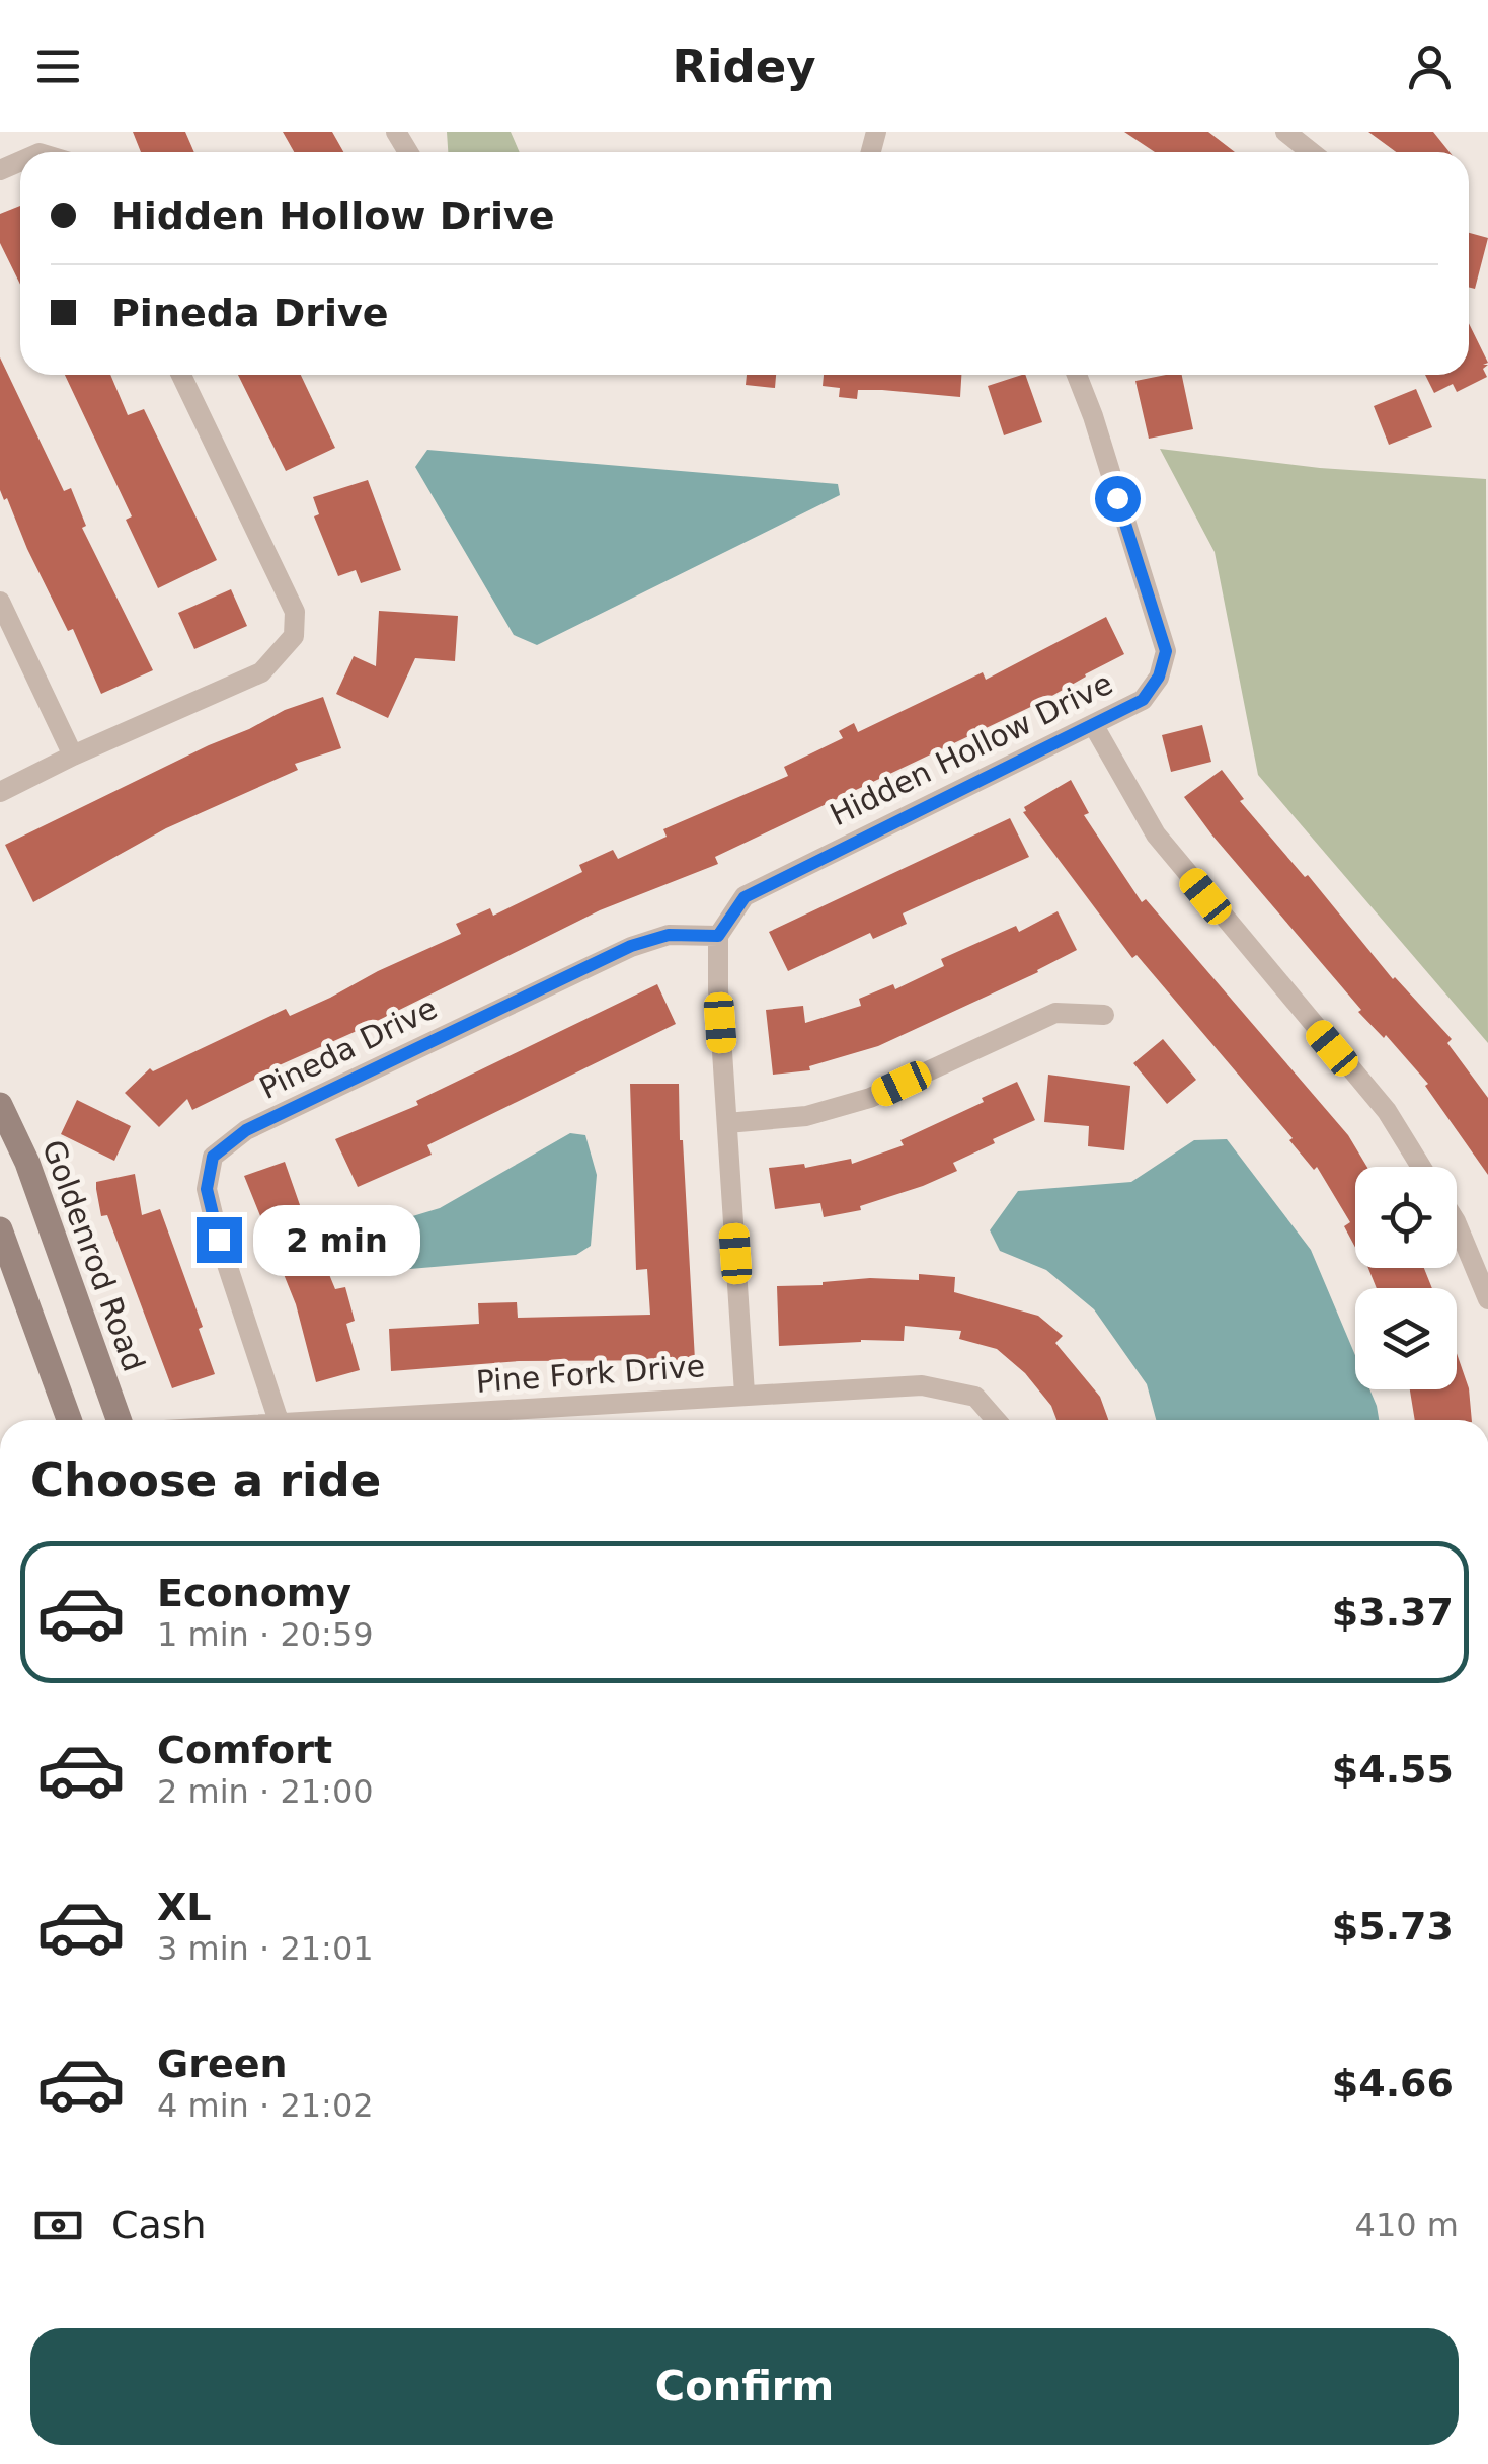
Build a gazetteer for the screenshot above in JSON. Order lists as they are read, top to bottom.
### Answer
{
  "streets": {
    "main road": ["Goldenrod Road"],
    "street": ["Hidden Hollow Drive", "Pineda Drive", "Pine Fork Drive"]
  },
  "crossings": [
    ["Hidden Hollow Drive", "Pineda Drive"]
  ],
  "page": {
    "header": "Ridey",
    "banner": ["Hidden Hollow Drive", "Pineda Drive"],
    "bubble": "2 min",
    "heading": "Choose a ride",
    "list": [
      {
        "name": "Economy",
        "note": "1 min · 20:59",
        "value": "$3.37"
      },
      {
        "name": "Comfort",
        "note": "2 min · 21:00",
        "value": "$4.55"
      },
      {
        "name": "XL",
        "note": "3 min · 21:01",
        "value": "$5.73"
      },
      {
        "name": "Green",
        "note": "4 min · 21:02",
        "value": "$4.66"
      }
    ],
    "pay": ["Cash", "410 m"],
    "buttons": "Confirm"
  }
}
